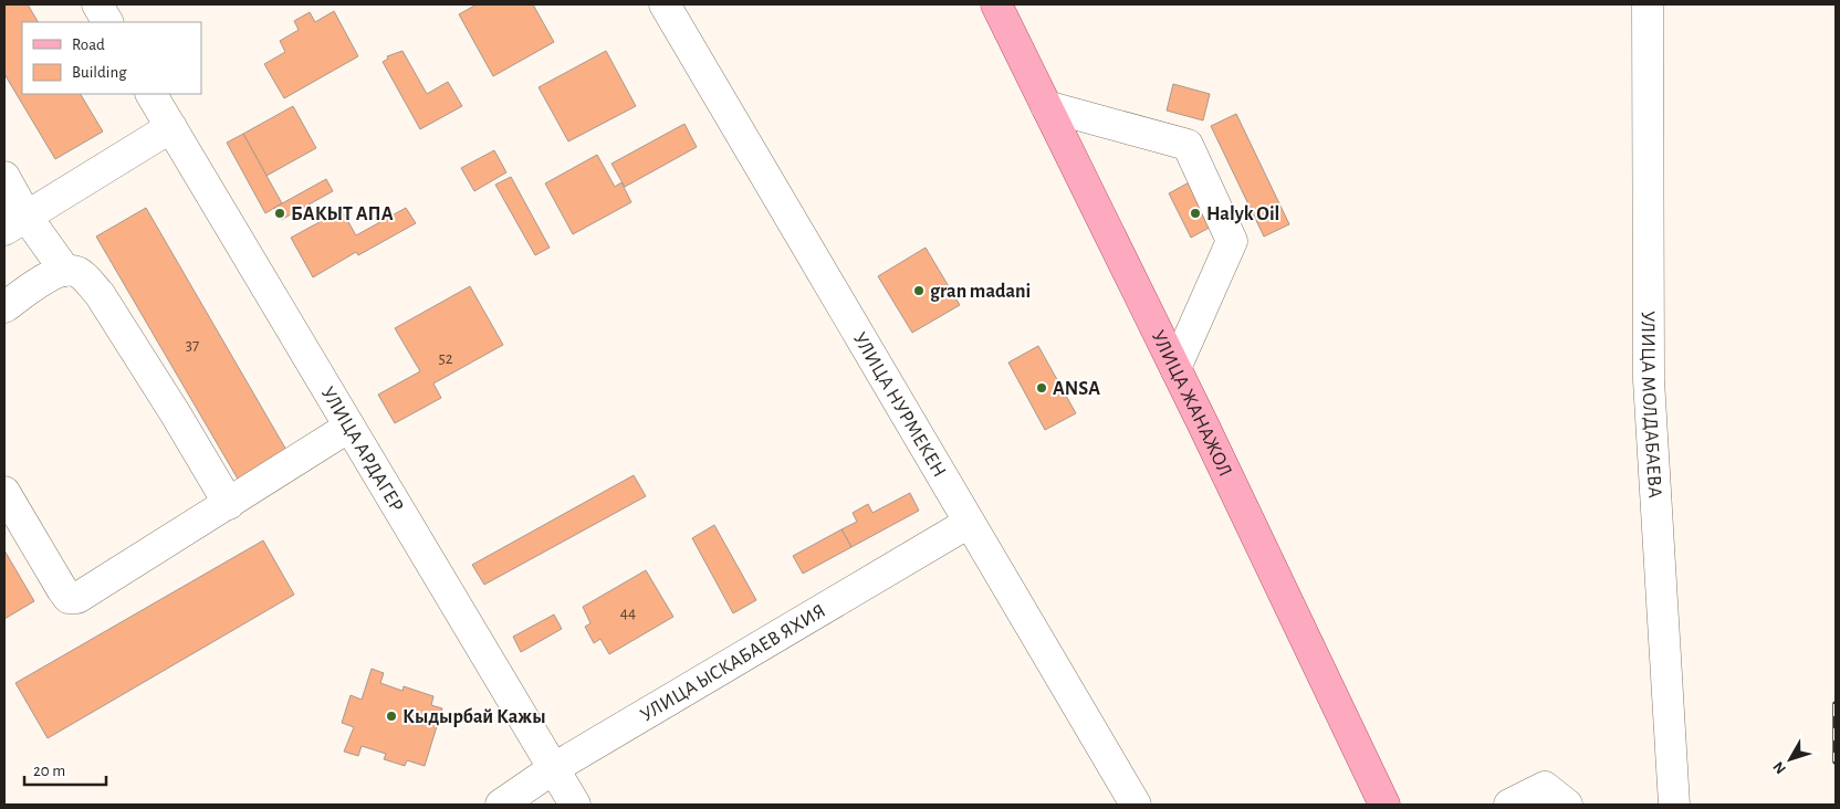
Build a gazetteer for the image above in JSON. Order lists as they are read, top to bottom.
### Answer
{
  "streets": {
    "main road": ["УЛИЦА ЖАНАЖОЛ"],
    "street": [
      "УЛИЦА НУРМЕКЕН",
      "УЛИЦА МОЛДАБАЕВА",
      "УЛИЦА АРДАГЕР",
      "УЛИЦА ЫСКАБАЕВ ЯХИЯ"
    ]
  },
  "crossings": [
    ["УЛИЦА НУРМЕКЕН", "УЛИЦА ЫСКАБАЕВ ЯХИЯ"],
    ["УЛИЦА АРДАГЕР", "УЛИЦА ЫСКАБАЕВ ЯХИЯ"]
  ],
  "places": [
    "БАКЫТ АПА",
    "Halyk Oil",
    "gran madani",
    "ANSA",
    "Кыдырбай Кажы"
  ],
  "house_numbers": ["37", "52", "44"],
  "legend": ["Road", "Building"],
  "scale_bar": "20 m",
  "north": "bottom left"
}
